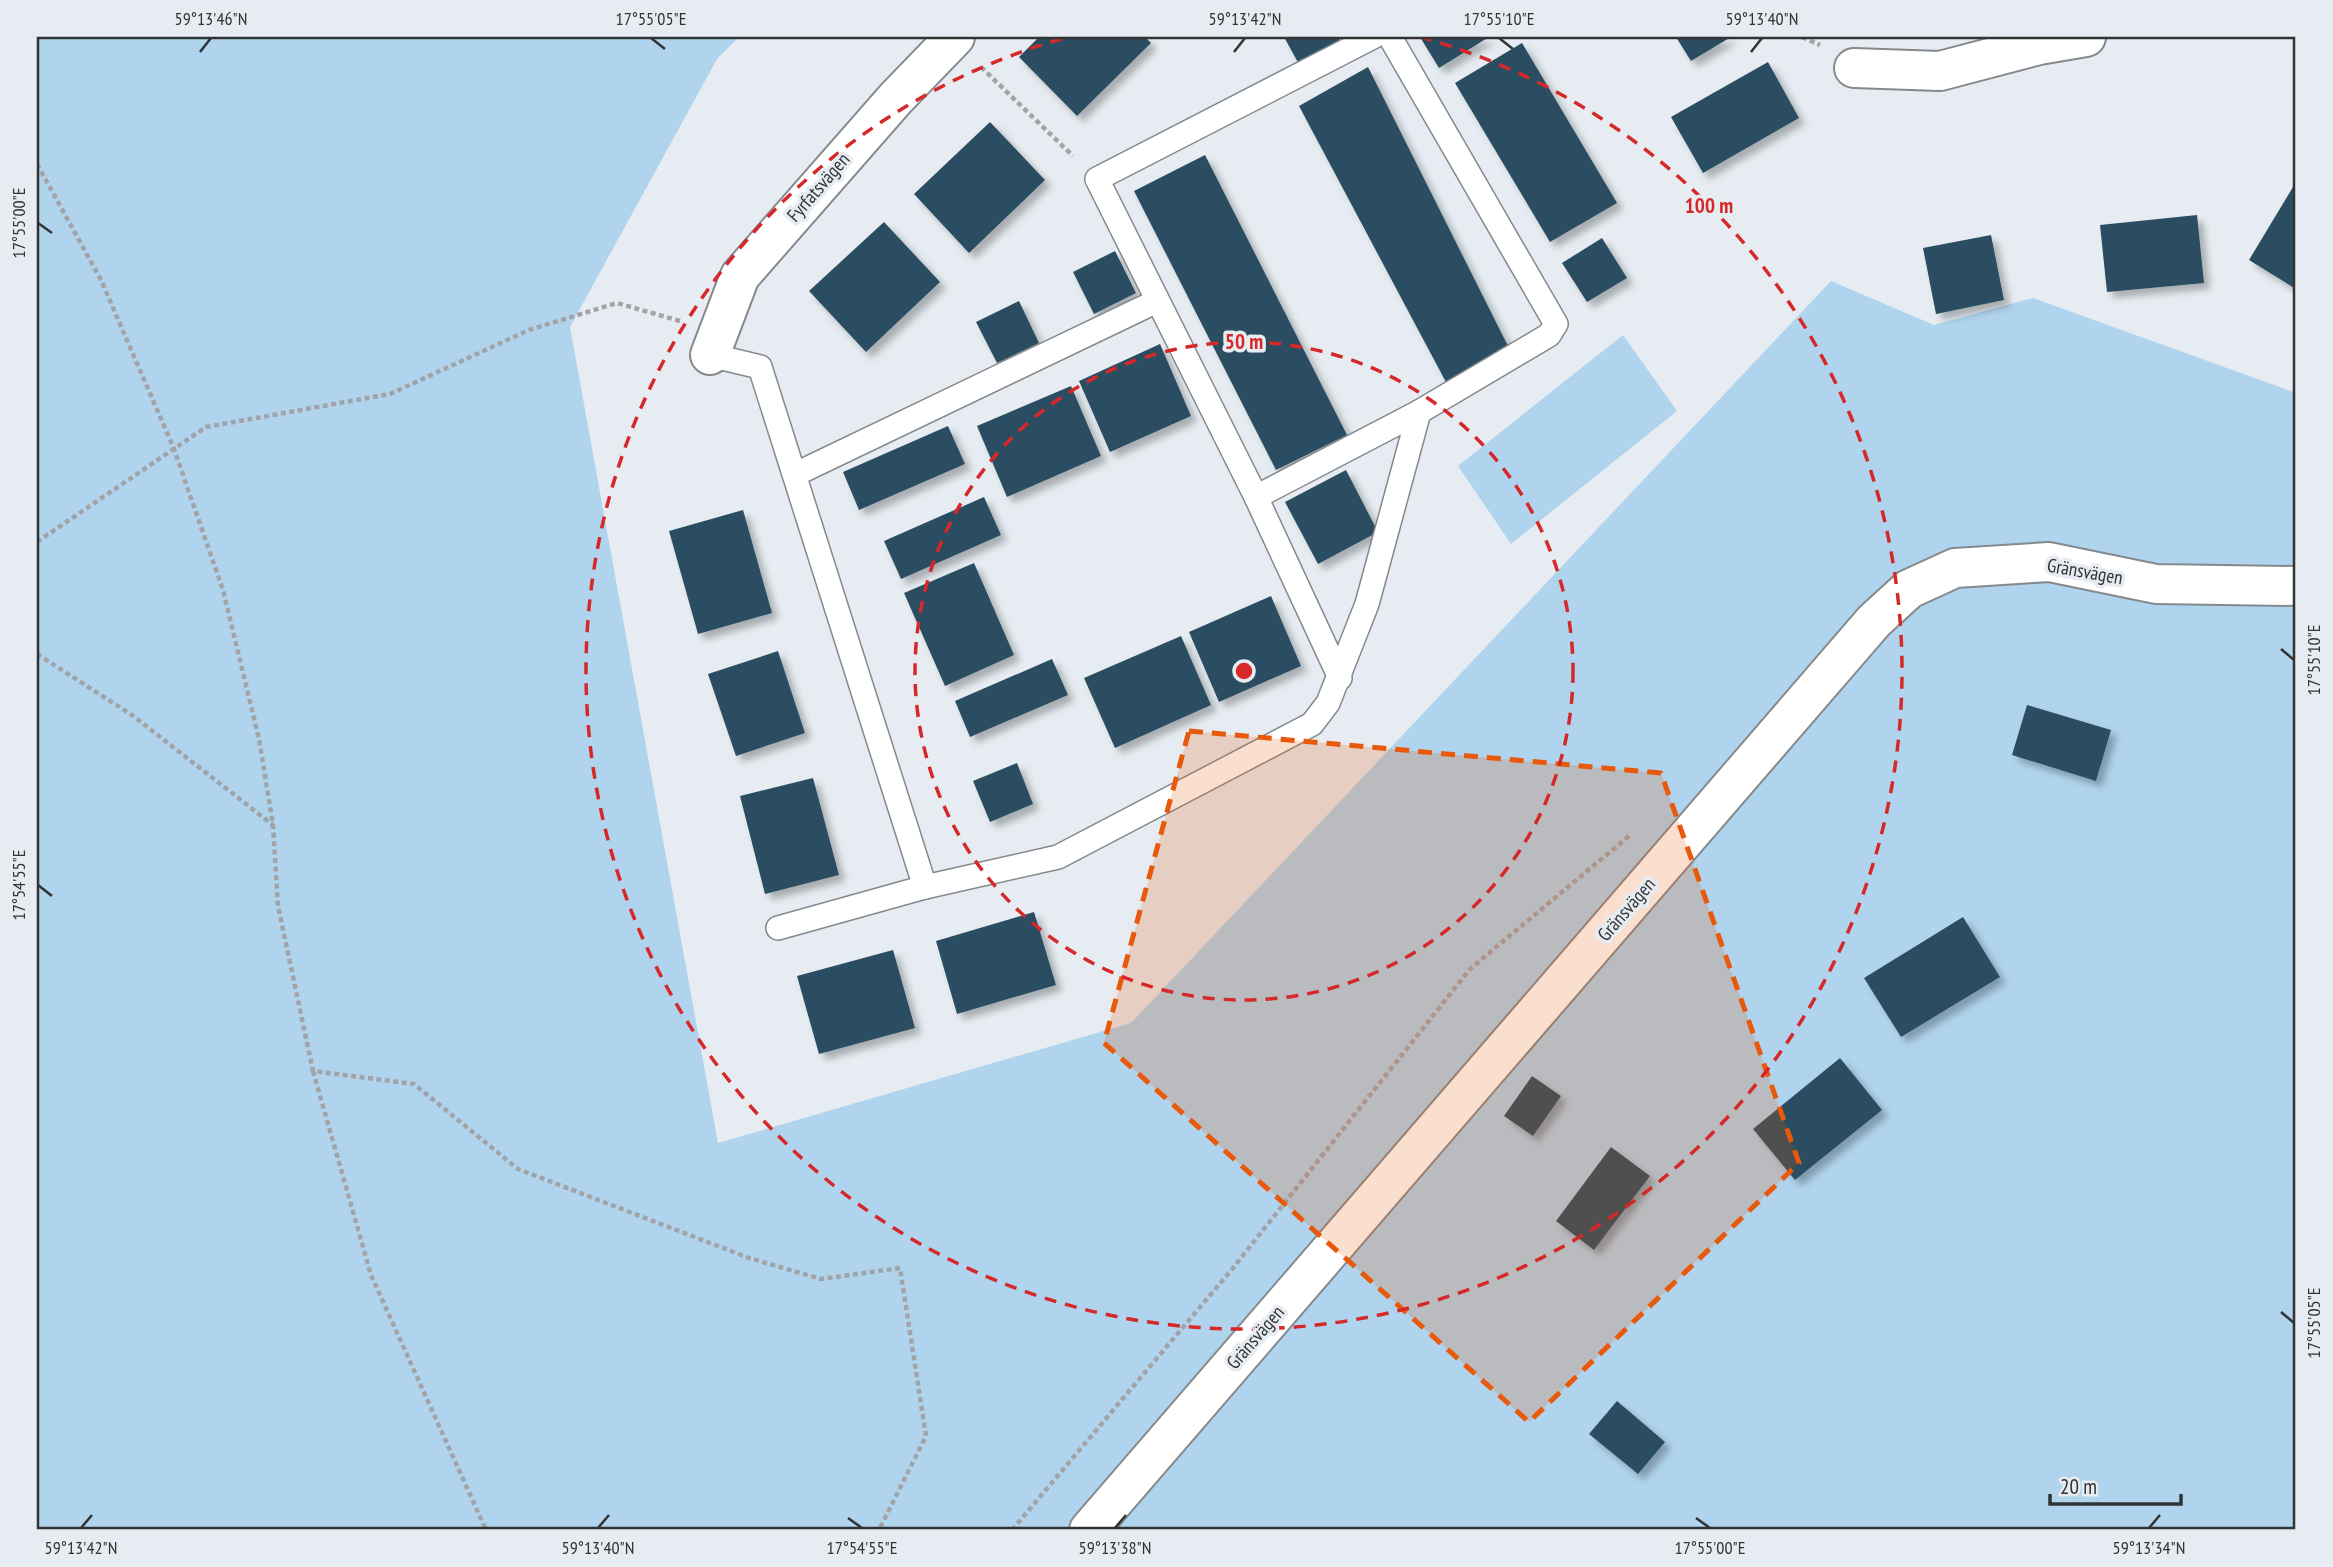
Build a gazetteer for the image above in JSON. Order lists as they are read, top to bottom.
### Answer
{
  "streets": {
    "street": ["Fyrfatsvägen", "Gränsvägen"]
  },
  "scale_bar": "20 m",
  "coordinates": [
    "59°13'46\"N",
    "17°55'05\"E",
    "59°13'42\"N",
    "17°55'10\"E",
    "59°13'40\"N",
    "17°55'00\"E",
    "17°54'55\"E",
    "59°13'38\"N",
    "59°13'34\"N"
  ],
  "rings": ["100 m", "50 m"]
}
